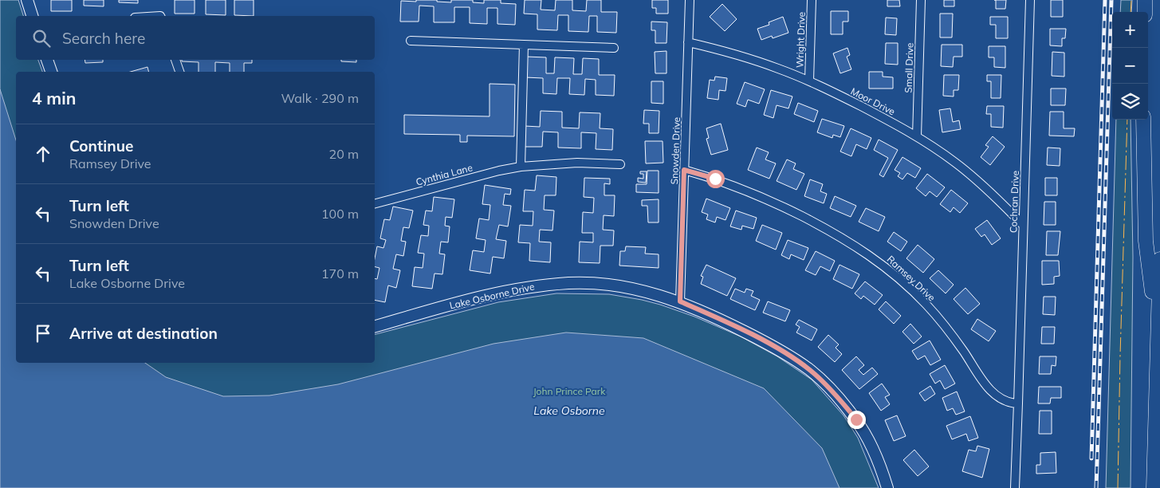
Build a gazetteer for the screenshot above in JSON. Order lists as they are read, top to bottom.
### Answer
{
  "streets": {
    "street": [
      "Wright Drive",
      "Small Drive",
      "Moor Drive",
      "Snowden Drive",
      "Cynthia Lane",
      "Cochran Drive",
      "Ramsey Drive",
      "Lake Osborne Drive"
    ]
  },
  "crossings": [
    ["Wright Drive", "Moor Drive"],
    ["Small Drive", "Moor Drive"],
    ["Moor Drive", "Snowden Drive"],
    ["Moor Drive", "Cochran Drive"],
    ["Snowden Drive", "Ramsey Drive"],
    ["Snowden Drive", "Lake Osborne Drive"],
    ["Cochran Drive", "Ramsey Drive"]
  ],
  "water": ["Lake Osborne"],
  "parks": ["John Prince Park"],
  "page": {
    "map_buttons": ["+", "−"],
    "search": "Search here",
    "heading": ["4 min", "Walk · 290 m"],
    "list": [
      ["Continue", "Ramsey Drive", "20 m"],
      ["Turn left", "Snowden Drive", "100 m"],
      ["Turn left", "Lake Osborne Drive", "170 m"],
      "Arrive at destination"
    ]
  }
}
